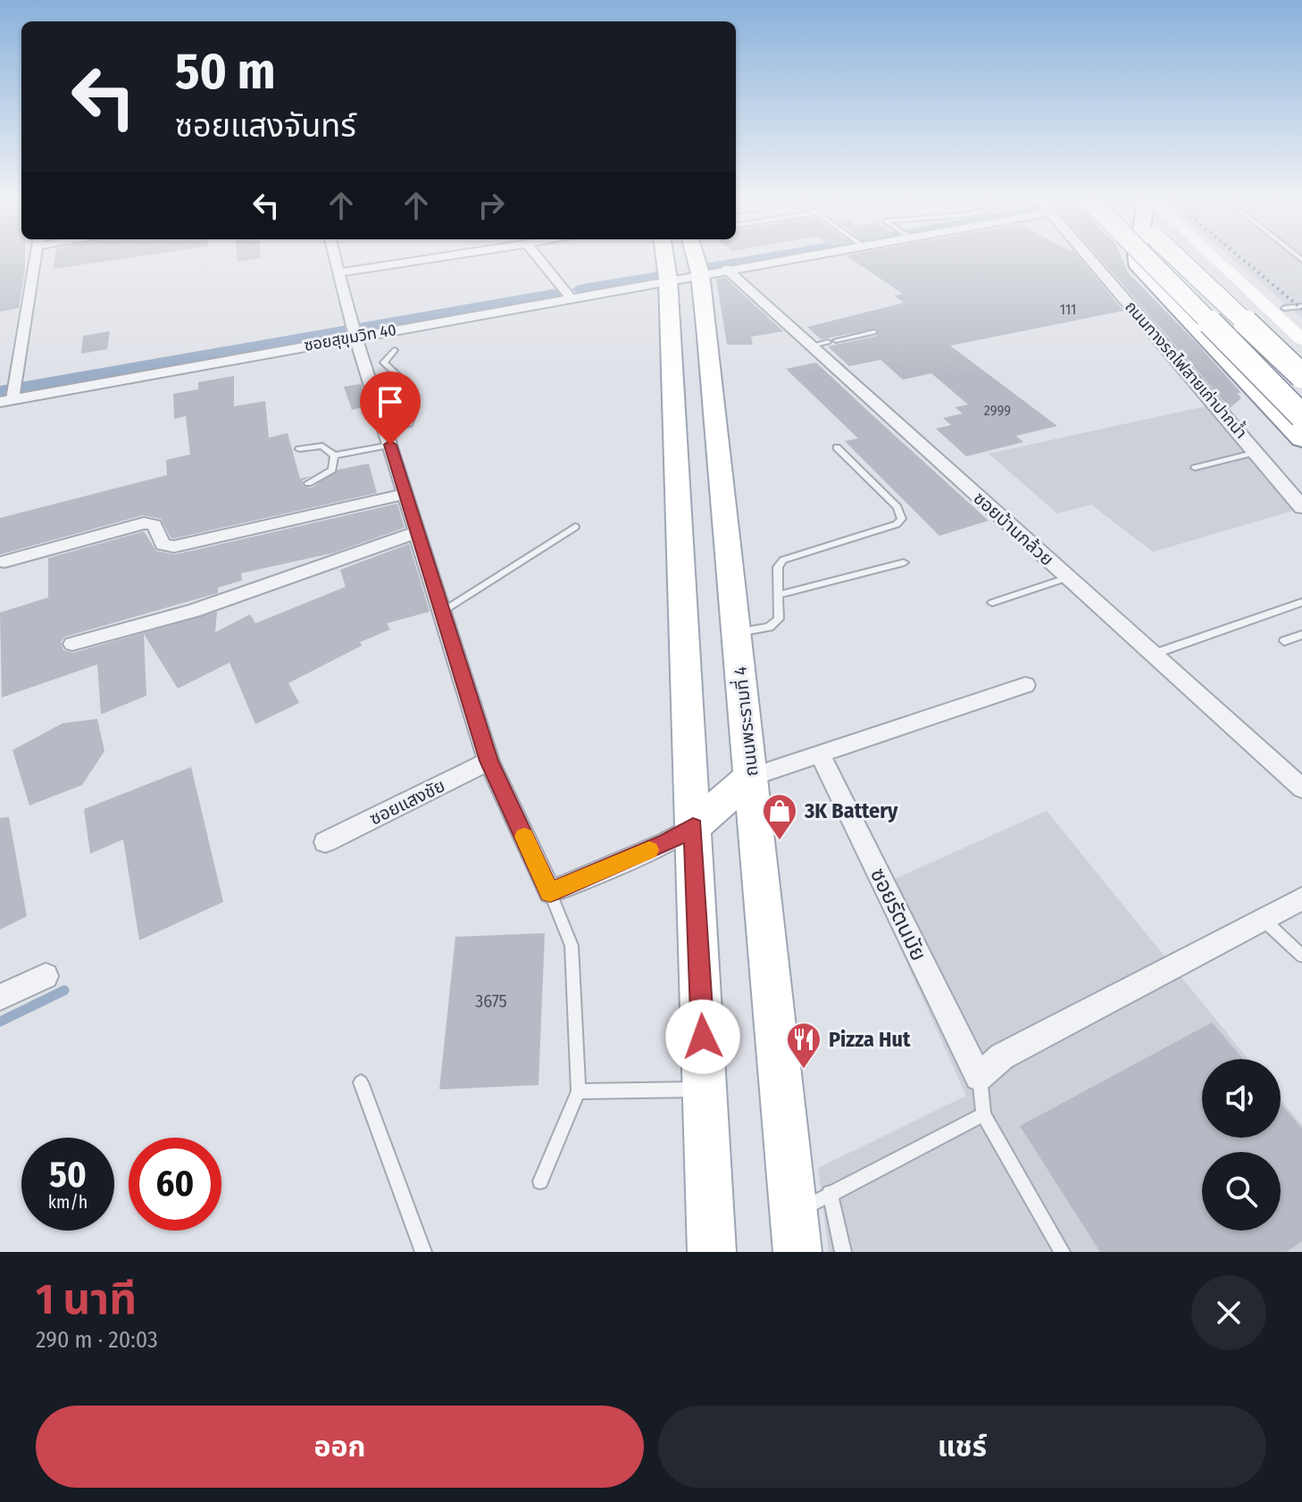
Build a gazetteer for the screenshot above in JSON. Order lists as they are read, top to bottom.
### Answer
{
  "streets": {
    "main road": ["ถนนพระรามที่ 4"],
    "street": [
      "ซอยสุขุมวิท 40",
      "ถนนทางรถไฟสายเก่าปากน้ำ",
      "ซอยบ้านกล้วย",
      "ซอยแสงชัย",
      "ซอยรัตนมัย"
    ]
  },
  "crossings": [
    ["ซอยสุขุมวิท 40", "ซอยบ้านกล้วย"],
    ["ซอยสุขุมวิท 40", "ถนนพระรามที่ 4"],
    ["ซอยบ้านกล้วย", "ถนนพระรามที่ 4"]
  ],
  "places": {
    "shop": ["3K Battery"],
    "restaurant": ["Pizza Hut"]
  },
  "house_numbers": ["111", "2999", "3675"],
  "page": {
    "turn": ["50 m", "ซอยแสงจันทร์"],
    "speed": "50 km/h",
    "limit": "60",
    "heading": ["1 นาที", "290 m · 20:03"],
    "buttons": ["ออก", "แชร์"]
  }
}
